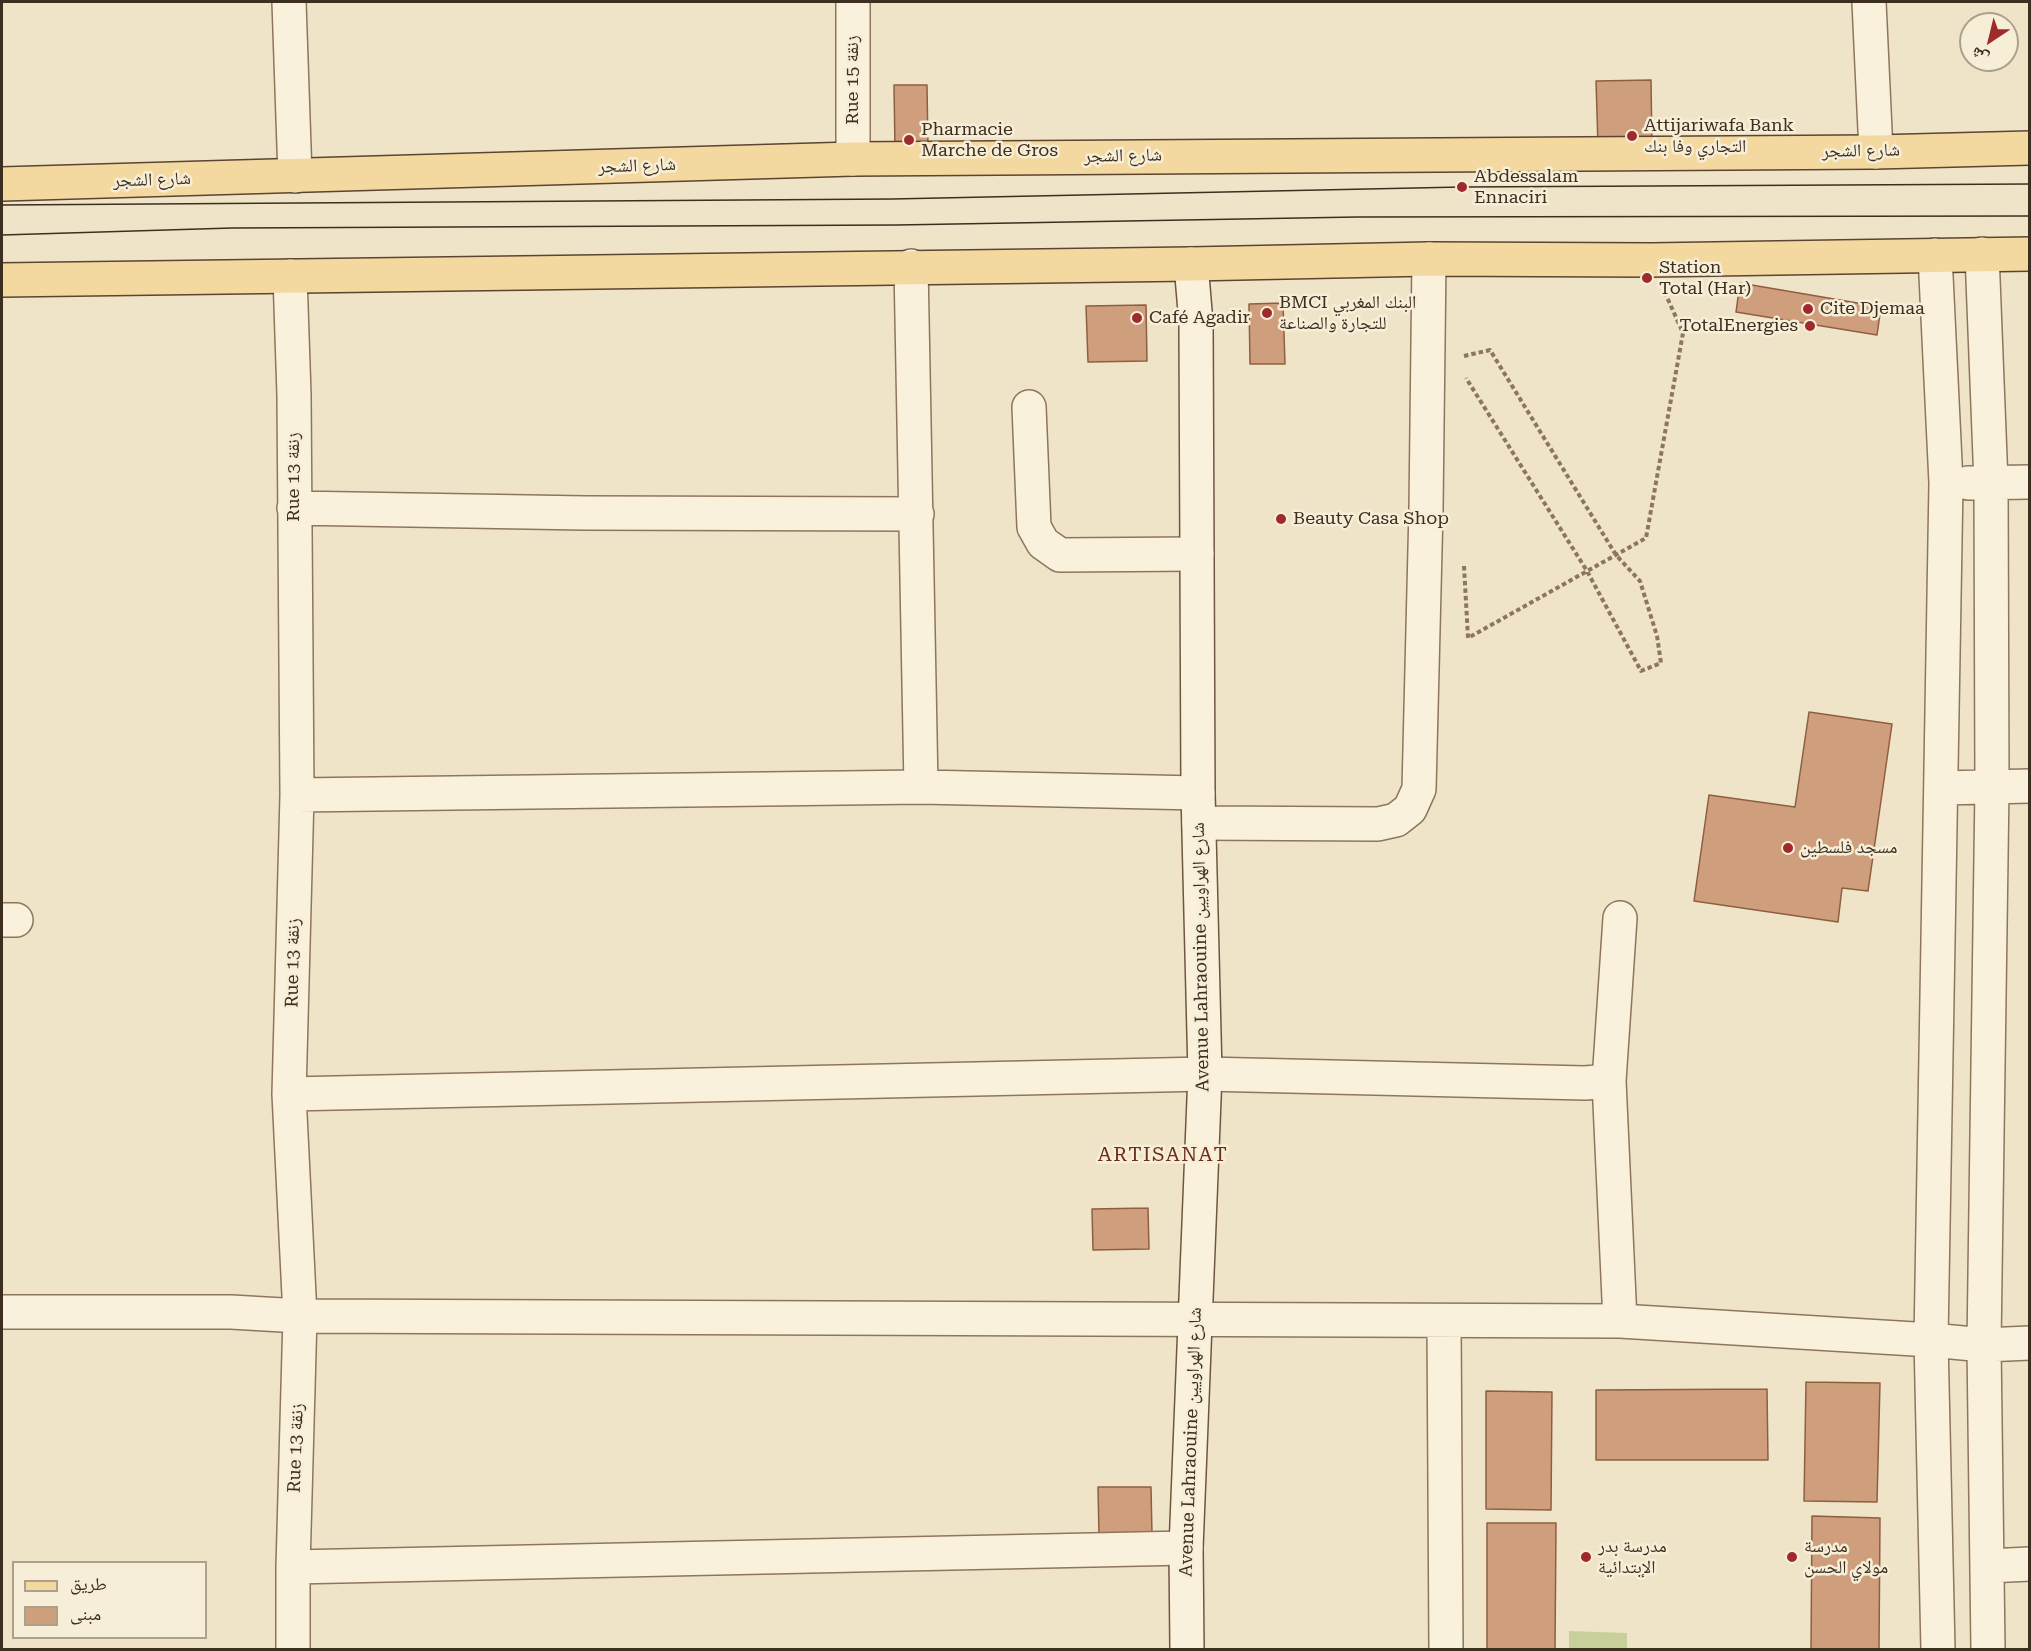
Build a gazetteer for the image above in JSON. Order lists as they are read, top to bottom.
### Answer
{
  "streets": {
    "main road": ["شارع الشجر"],
    "street": ["Rue 15 زنقة", "Rue 13 زنقة", "Avenue Lahraouine شارع الهراويين"]
  },
  "crossings": [
    ["Rue 15 زنقة", "شارع الشجر"]
  ],
  "districts": ["ARTISANAT"],
  "places": [
    "Attijariwafa Bank التجاري وفا بنك",
    "Pharmacie Marche de Gros",
    "Abdessalam Ennaciri",
    "Station Total (Har)",
    "Cite Djemaa",
    "BMCI البنك المغربي للتجارة والصناعة",
    "Café Agadir",
    "TotalEnergies",
    "Beauty Casa Shop",
    "مسجد فلسطين",
    "مدرسة بدر الإبتدائية",
    "مدرسة مولاي الحسن"
  ],
  "legend": ["طريق", "مبنى"],
  "north": "bottom left"
}
